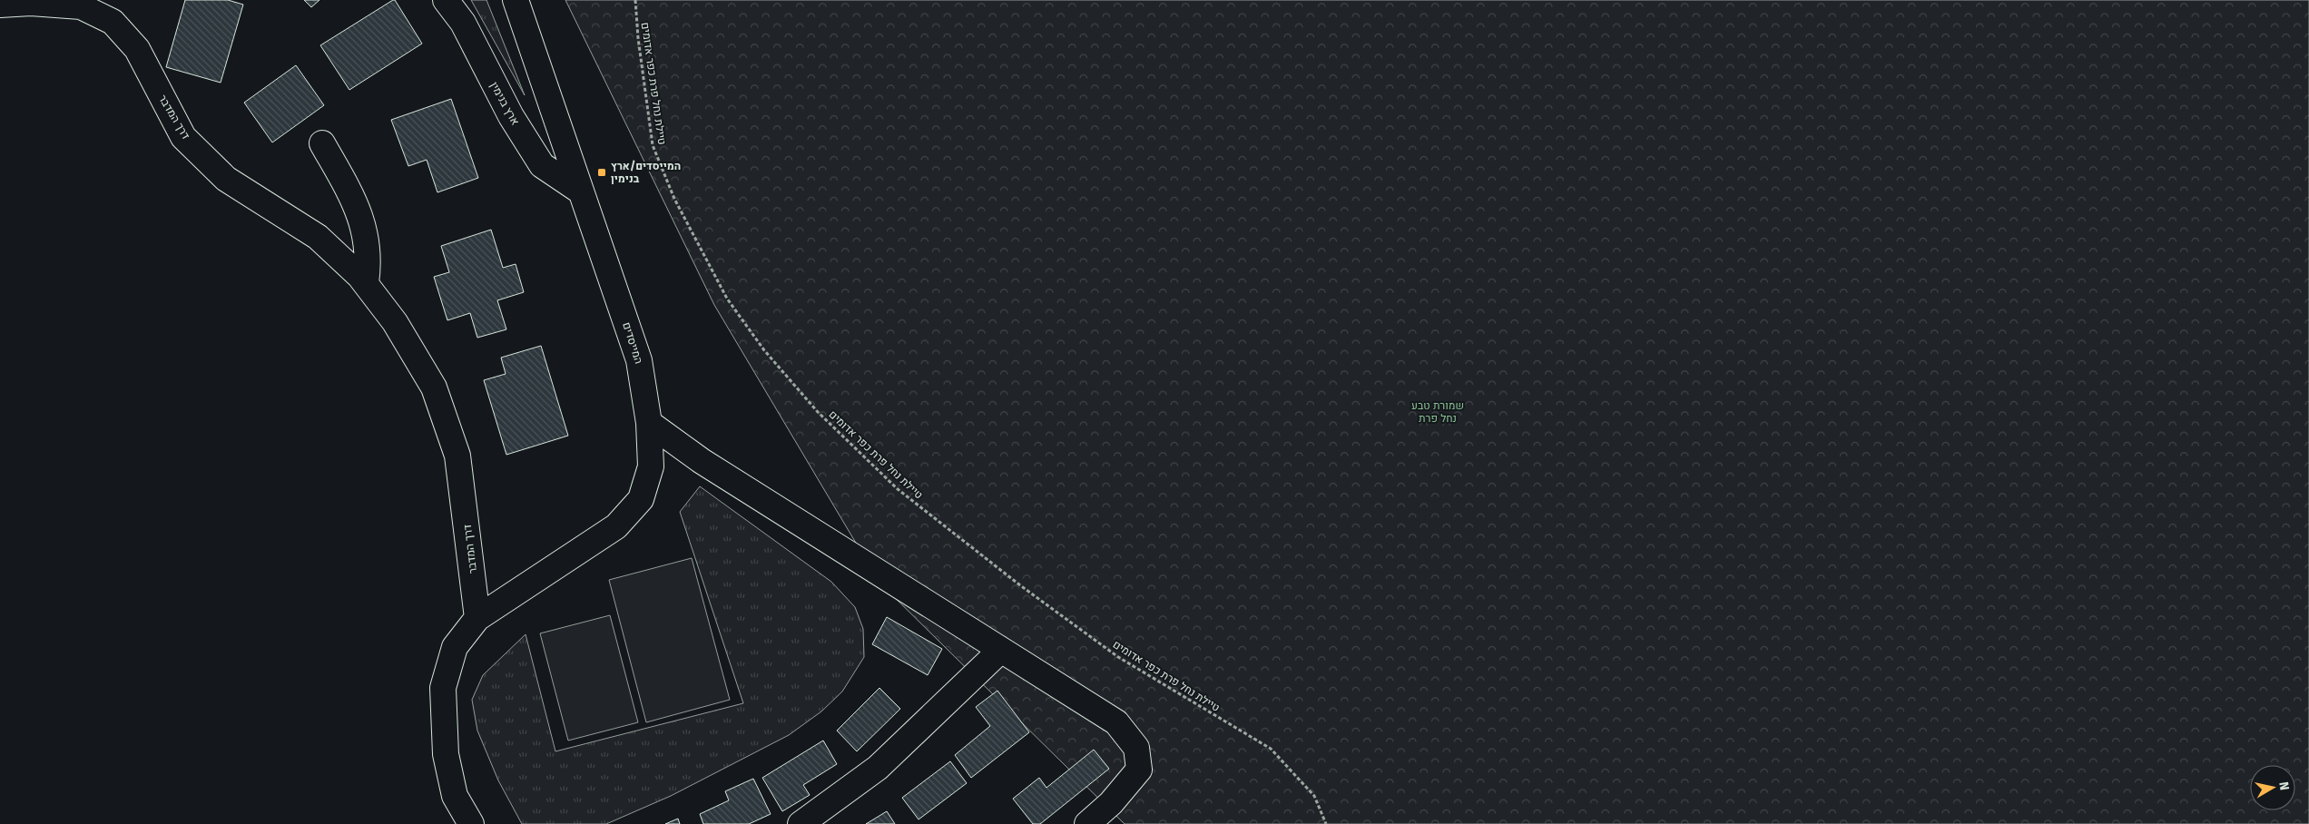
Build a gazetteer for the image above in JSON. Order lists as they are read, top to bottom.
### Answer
{
  "streets": {
    "street": ["ארץ בנימין", "דרך המדבר", "המייסדים"],
    "path": ["טיילת נחל פרת כפר אדומים"]
  },
  "crossings": [
    ["ארץ בנימין", "המייסדים"],
    ["דרך המדבר", "המייסדים"]
  ],
  "parks": ["שמורת טבע נחל פרת"],
  "places": {
    "transit": ["המייסדים/ארץ בנימין"]
  },
  "north": "right"
}
